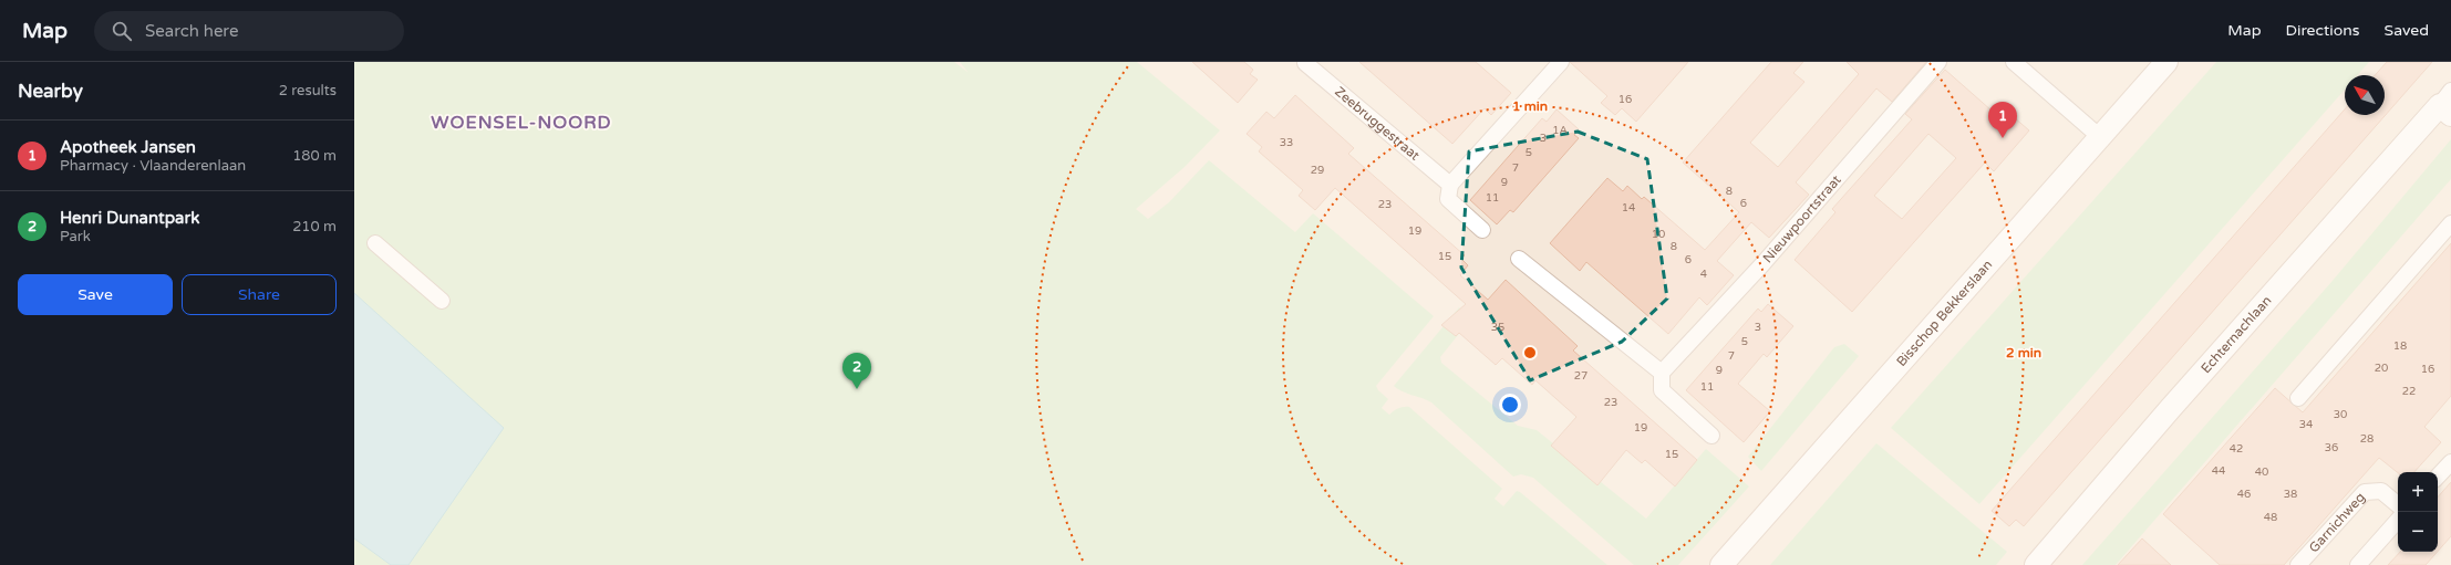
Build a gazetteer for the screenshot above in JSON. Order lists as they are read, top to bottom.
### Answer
{
  "streets": {
    "main road": ["Bisschop Bekkerslaan", "Echternachlaan"],
    "street": ["Zeebruggestraat", "Nieuwpoortstraat", "Garnichweg"]
  },
  "districts": ["WOENSEL-NOORD"],
  "house_numbers": [
    "16",
    "1A",
    "3",
    "33",
    "5",
    "7",
    "29",
    "9",
    "8",
    "11",
    "6",
    "23",
    "14",
    "19",
    "10",
    "8",
    "15",
    "6",
    "4",
    "35",
    "3",
    "5",
    "18",
    "7",
    "20",
    "16",
    "9",
    "27",
    "11",
    "22",
    "23",
    "30",
    "34",
    "19",
    "28",
    "36",
    "42",
    "15",
    "44",
    "40",
    "46",
    "38",
    "48"
  ],
  "north": "top left",
  "page": {
    "header": "Map",
    "search": "Search here",
    "nav": ["Map", "Directions", "Saved"],
    "heading": ["Nearby", "2 results"],
    "pins": ["1", "2"],
    "list": [
      {
        "mark": "1",
        "name": "Apotheek Jansen",
        "note": "Pharmacy · Vlaanderenlaan",
        "value": "180 m"
      },
      {
        "mark": "2",
        "name": "Henri Dunantpark",
        "note": "Park",
        "value": "210 m"
      }
    ],
    "buttons": ["Save", "Share"],
    "map_buttons": ["+", "−"]
  },
  "rings": ["1 min", "2 min"]
}
